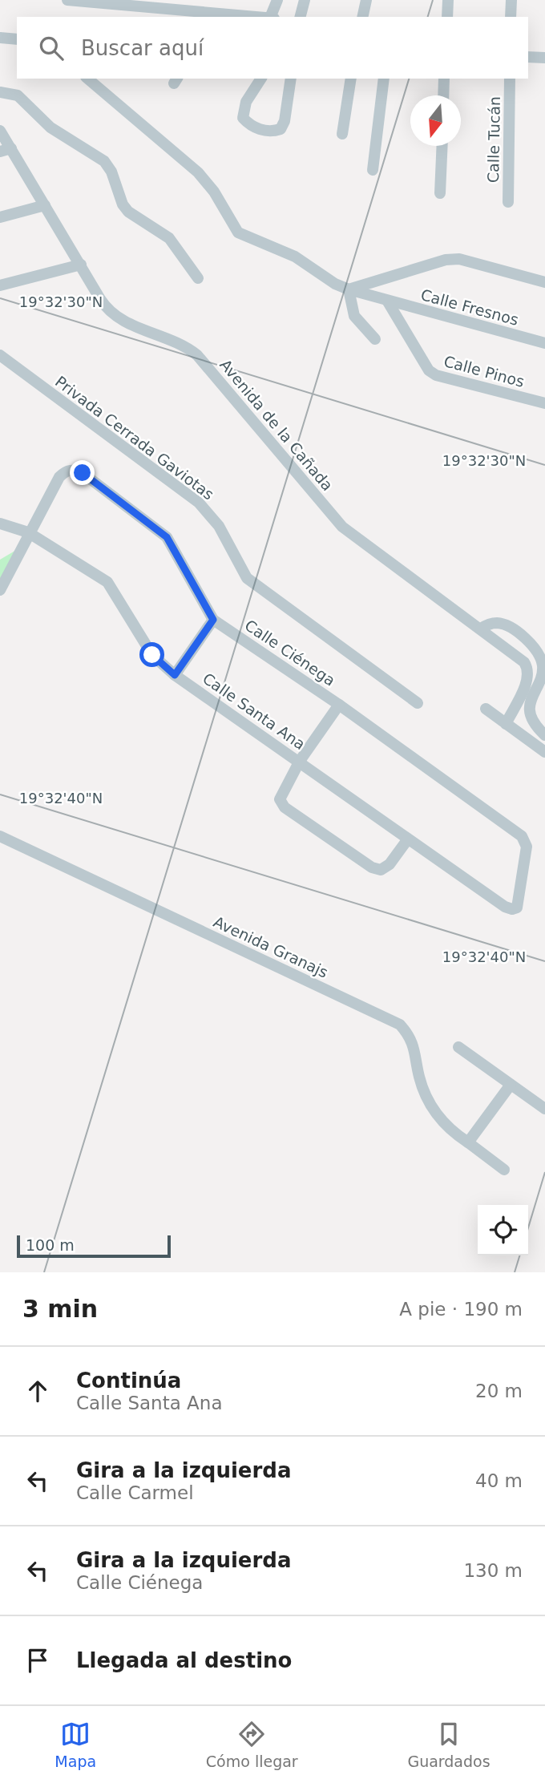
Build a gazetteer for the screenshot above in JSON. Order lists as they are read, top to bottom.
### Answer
{
  "streets": {
    "street": [
      "Calle Tucán",
      "Calle Fresnos",
      "Calle Pinos",
      "Avenida de la Cañada",
      "Privada Cerrada Gaviotas",
      "Calle Ciénega",
      "Calle Santa Ana",
      "Avenida Granajs"
    ]
  },
  "crossings": [
    ["Calle Fresnos", "Calle Pinos"],
    ["Calle Ciénega", "Calle Santa Ana"]
  ],
  "scale_bar": "100 m",
  "north": "bottom",
  "page": {
    "search": "Buscar aquí",
    "scale": "100 m",
    "heading": ["3 min", "A pie · 190 m"],
    "list": [
      ["Continúa", "Calle Santa Ana", "20 m"],
      ["Gira a la izquierda", "Calle Carmel", "40 m"],
      ["Gira a la izquierda", "Calle Ciénega", "130 m"],
      "Llegada al destino"
    ],
    "nav": ["Mapa", "Cómo llegar", "Guardados"]
  },
  "coordinates": ["19°32'30\"N", "19°32'40\"N"]
}
